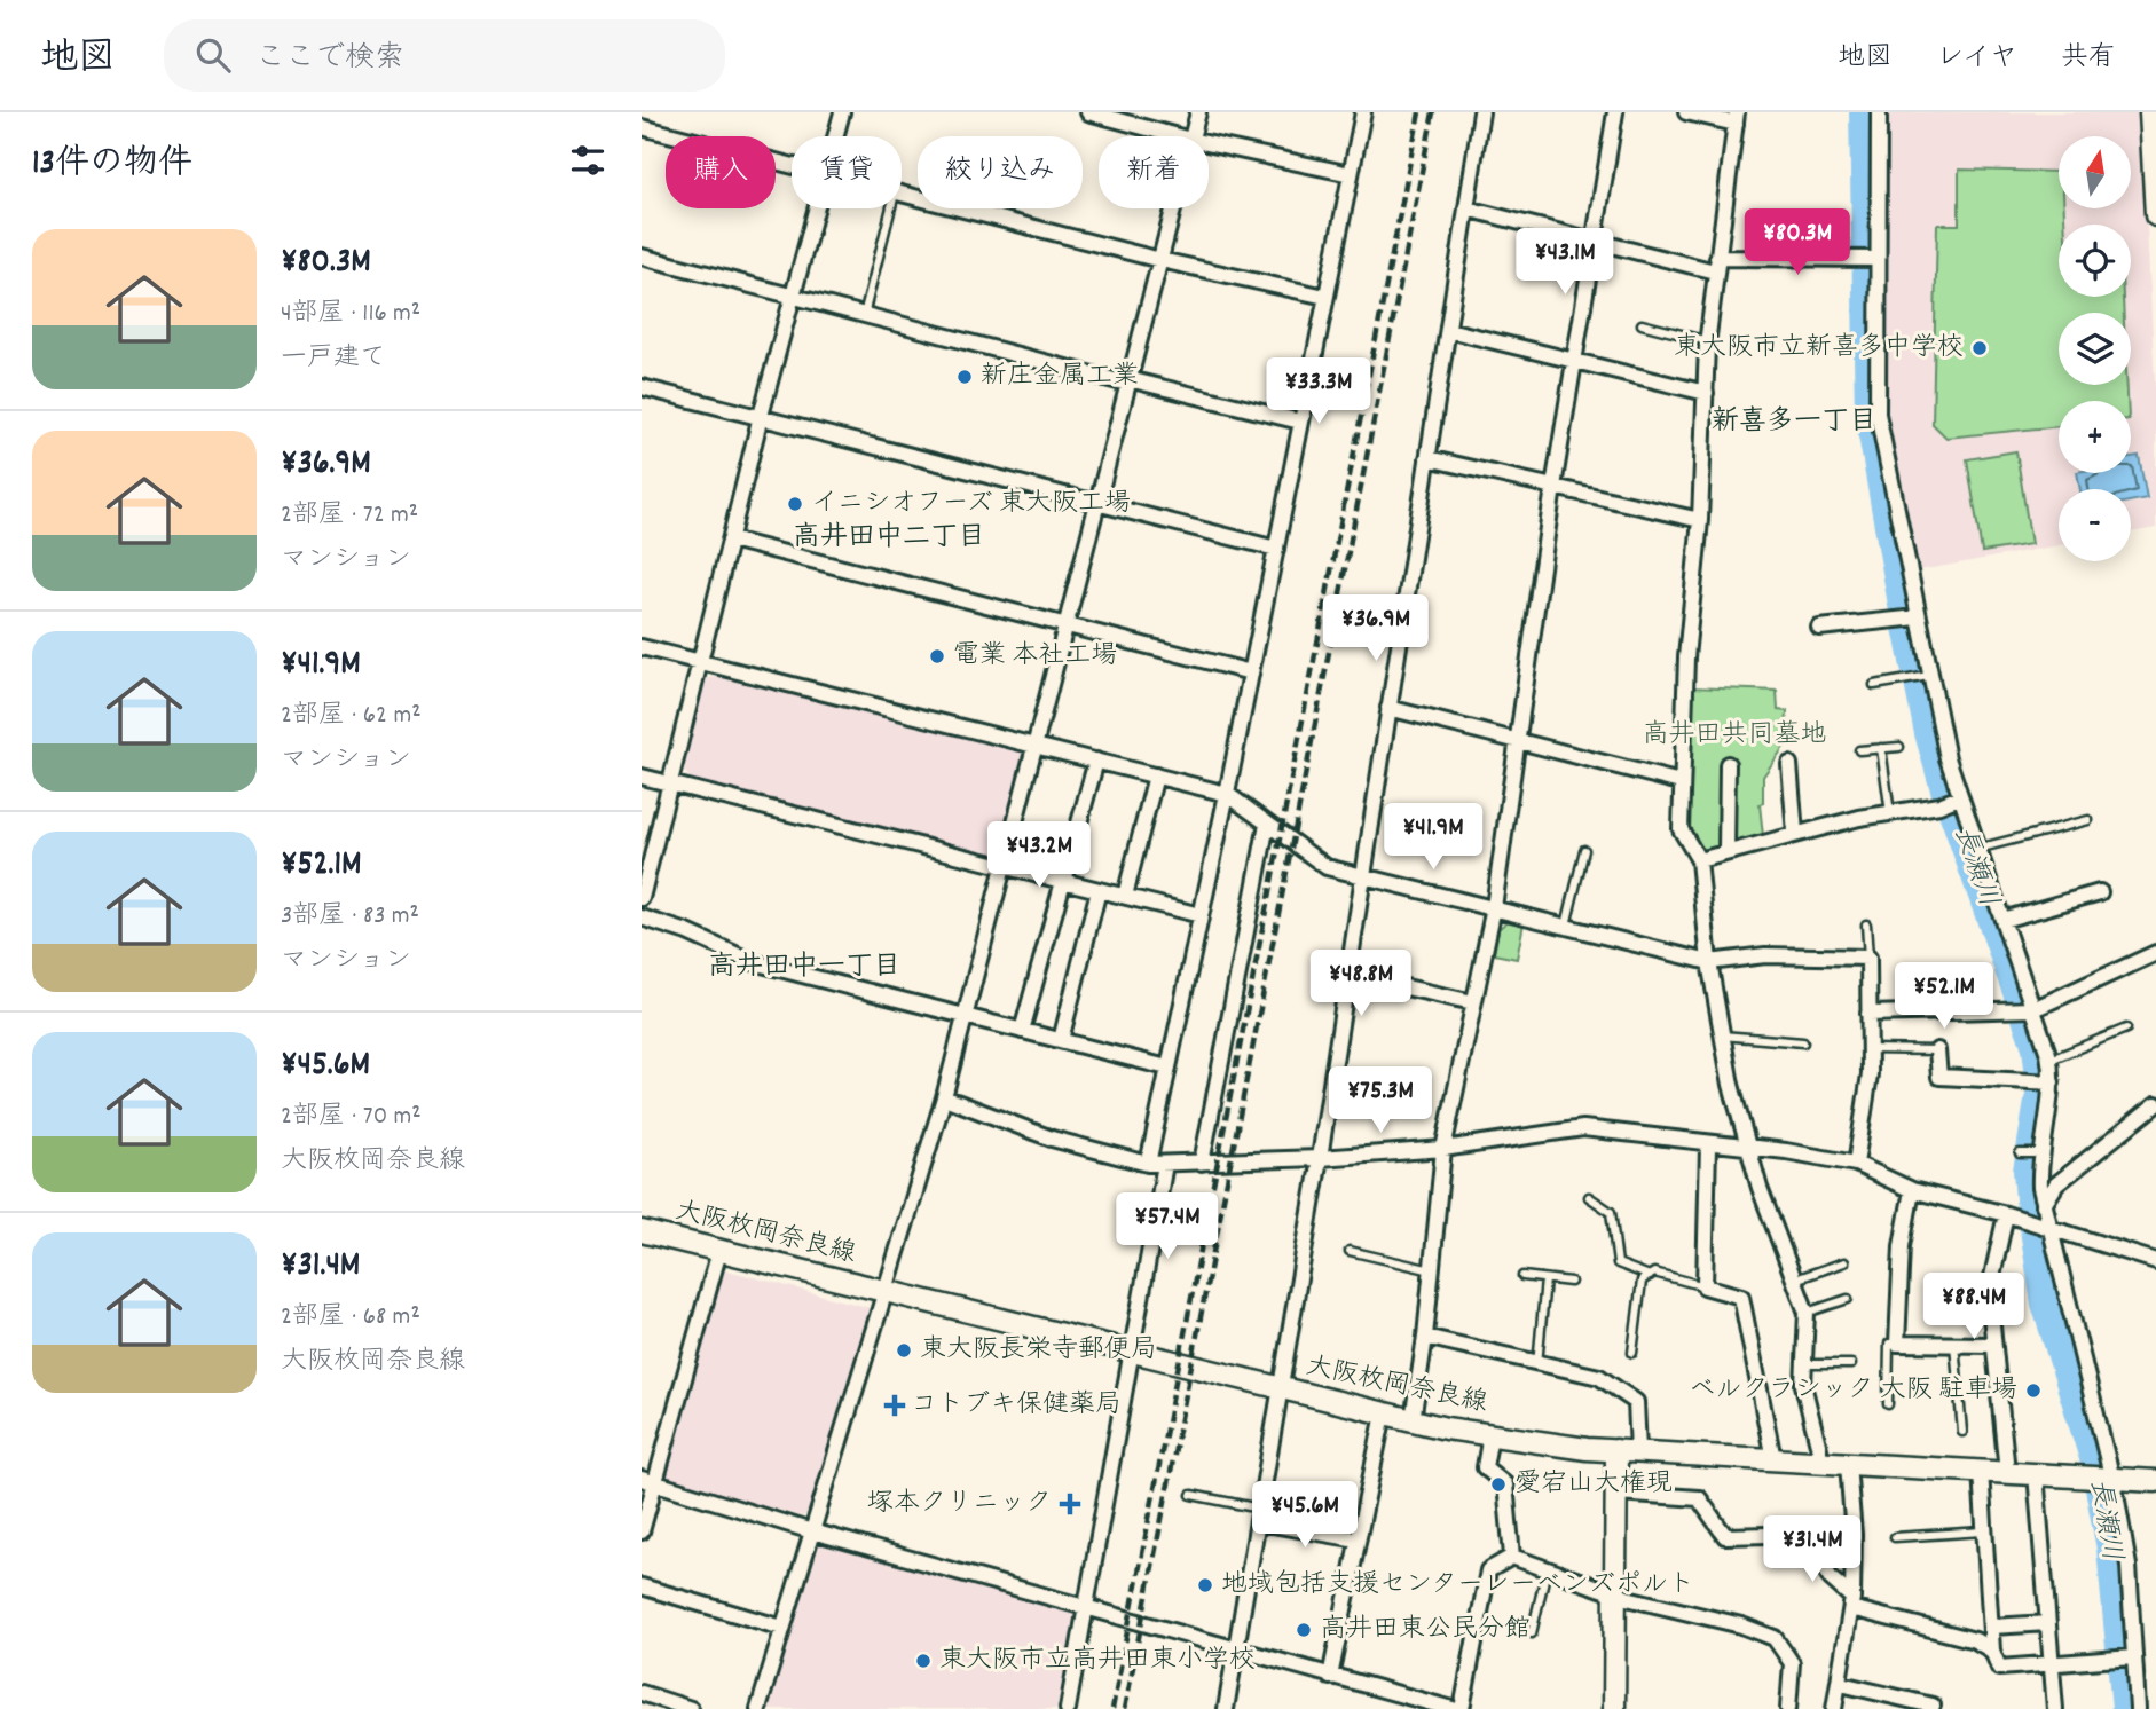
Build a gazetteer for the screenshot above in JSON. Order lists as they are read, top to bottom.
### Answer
{
  "streets": {
    "main road": ["大阪枚岡奈良線"]
  },
  "districts": ["新喜多一丁目", "高井田中二丁目", "高井田中一丁目"],
  "water": ["長瀬川"],
  "parks": ["高井田共同墓地"],
  "places": {
    "other": [
      "東大阪市立新喜多中学校",
      "新庄金属工業",
      "イニシオフーズ 東大阪工場",
      "電業 本社工場",
      "東大阪長栄寺郵便局",
      "ベルクラシック 大阪 駐車場",
      "愛宕山大権現",
      "地域包括支援センターレーベンズポルト",
      "高井田東公民分館",
      "東大阪市立高井田東小学校"
    ],
    "health": ["コトブキ保健薬局", "塚本クリニック"]
  },
  "north": "top",
  "page": {
    "header": "地図",
    "search": "ここで検索",
    "nav": ["地図", "レイヤ", "共有"],
    "heading": "13件の物件",
    "map_buttons": ["+", "−"],
    "chip": [
      "購入",
      "賃貸",
      "絞り込み",
      "新着"
    ],
    "list": [
      {
        "name": "¥80.3M",
        "note": "4部屋 · 116 m² · 一戸建て"
      },
      {
        "name": "¥36.9M",
        "note": "2部屋 · 72 m² · マンション"
      },
      {
        "name": "¥41.9M",
        "note": "2部屋 · 62 m² · マンション"
      },
      {
        "name": "¥52.1M",
        "note": "3部屋 · 83 m² · マンション"
      },
      {
        "name": "¥45.6M",
        "note": "2部屋 · 70 m² · 大阪枚岡奈良線"
      },
      {
        "name": "¥31.4M",
        "note": "2部屋 · 68 m² · 大阪枚岡奈良線"
      }
    ],
    "price": [
      "¥80.3M",
      "¥43.1M",
      "¥33.3M",
      "¥36.9M",
      "¥41.9M",
      "¥43.2M",
      "¥48.8M",
      "¥52.1M",
      "¥75.3M",
      "¥57.4M",
      "¥88.4M",
      "¥45.6M",
      "¥31.4M"
    ]
  }
}
